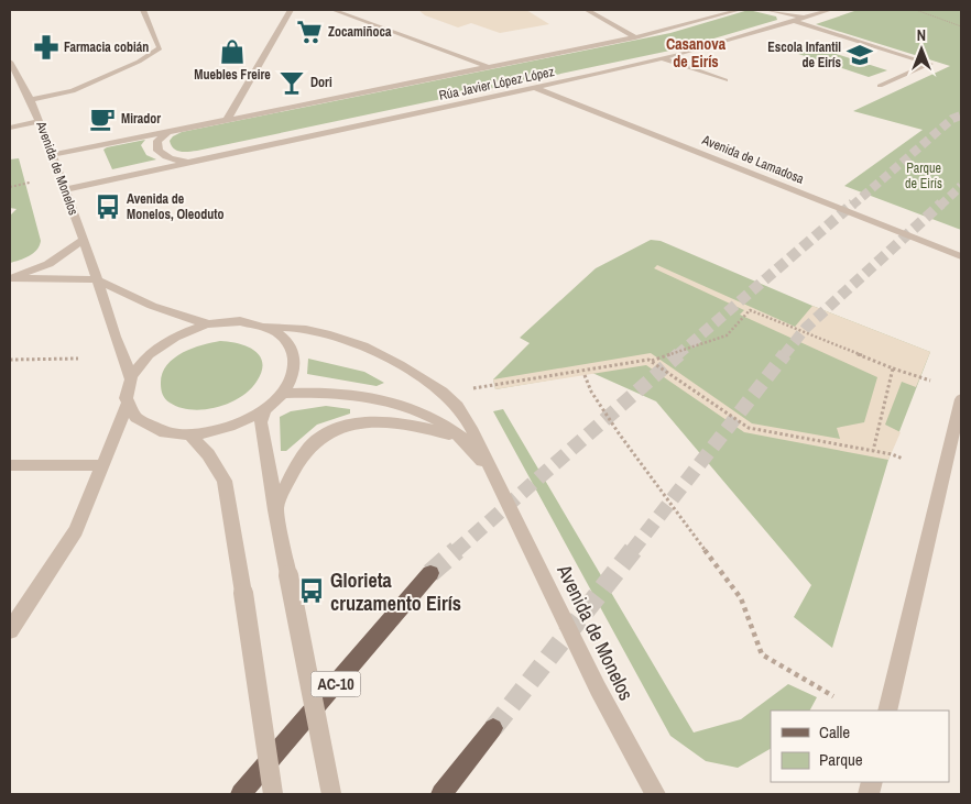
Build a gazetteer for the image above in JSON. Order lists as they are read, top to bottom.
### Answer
{
  "streets": {
    "main road": ["AC-10"],
    "street": ["Rúa Javier López López", "Avenida de Lamadosa", "Avenida de Monelos"]
  },
  "crossings": [
    ["Rúa Javier López López", "Avenida de Lamadosa"],
    ["Rúa Javier López López", "Avenida de Monelos"]
  ],
  "districts": ["Casanova de Eirís"],
  "parks": ["Parque de Eirís"],
  "places": {
    "supermarket": ["Zocamiñoca"],
    "pharmacy": ["Farmacia cobián"],
    "shop": ["Muebles Freire"],
    "school or university": ["Escola Infantil de Eirís"],
    "bar": ["Dori"],
    "cafe": ["Mirador"],
    "bus stop": ["Avenida de Monelos, Oleoduto", "Glorieta cruzamento Eirís"]
  },
  "legend": ["Calle", "Parque"],
  "north": "top"
}
